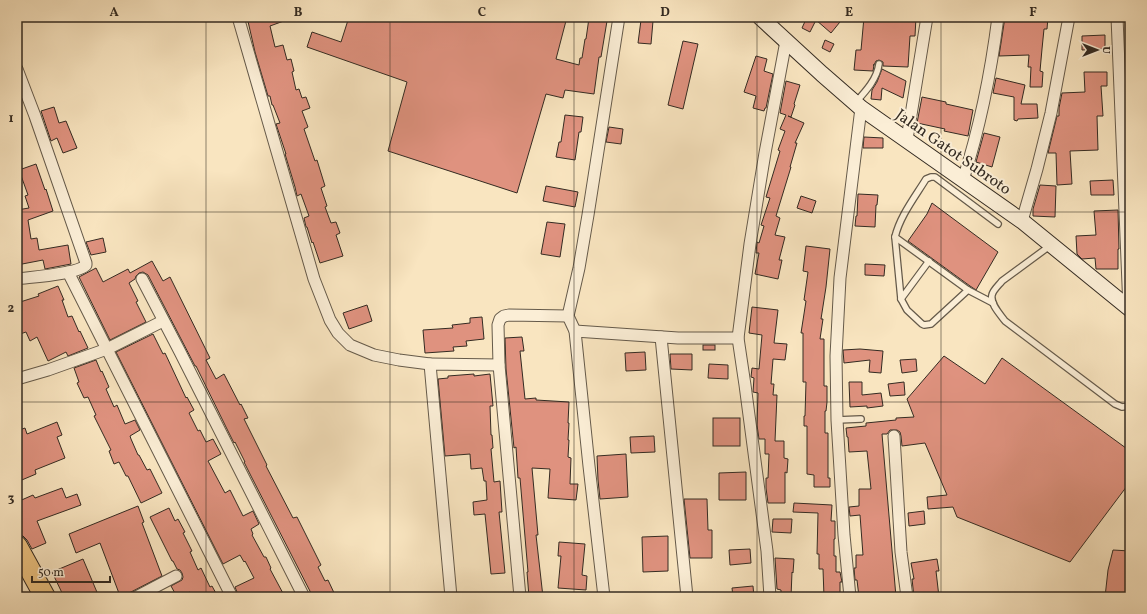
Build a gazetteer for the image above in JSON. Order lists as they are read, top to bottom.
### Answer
{
  "streets": {
    "street": ["Jalan Gatot Subroto"]
  },
  "scale_bar": "50 m",
  "north": "right",
  "grid": {
    "columns": [
      "A",
      "B",
      "C",
      "D",
      "E",
      "F"
    ],
    "rows": ["1", "2", "3"]
  }
}
